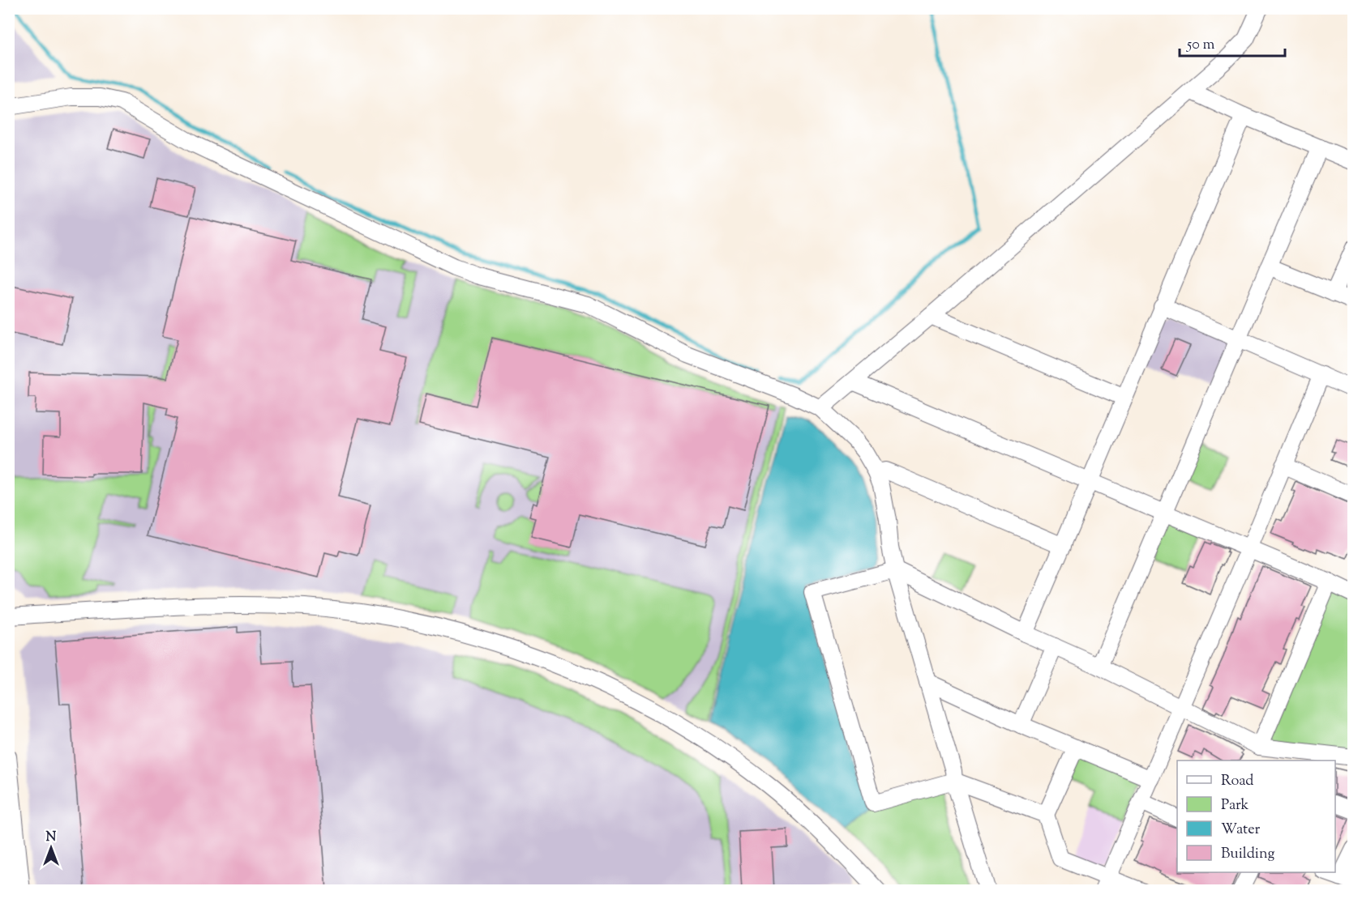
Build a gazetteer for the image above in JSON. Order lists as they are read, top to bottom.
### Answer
{
  "legend": [
    "Road",
    "Park",
    "Water",
    "Building"
  ],
  "scale_bar": "50 m",
  "north": "top"
}
